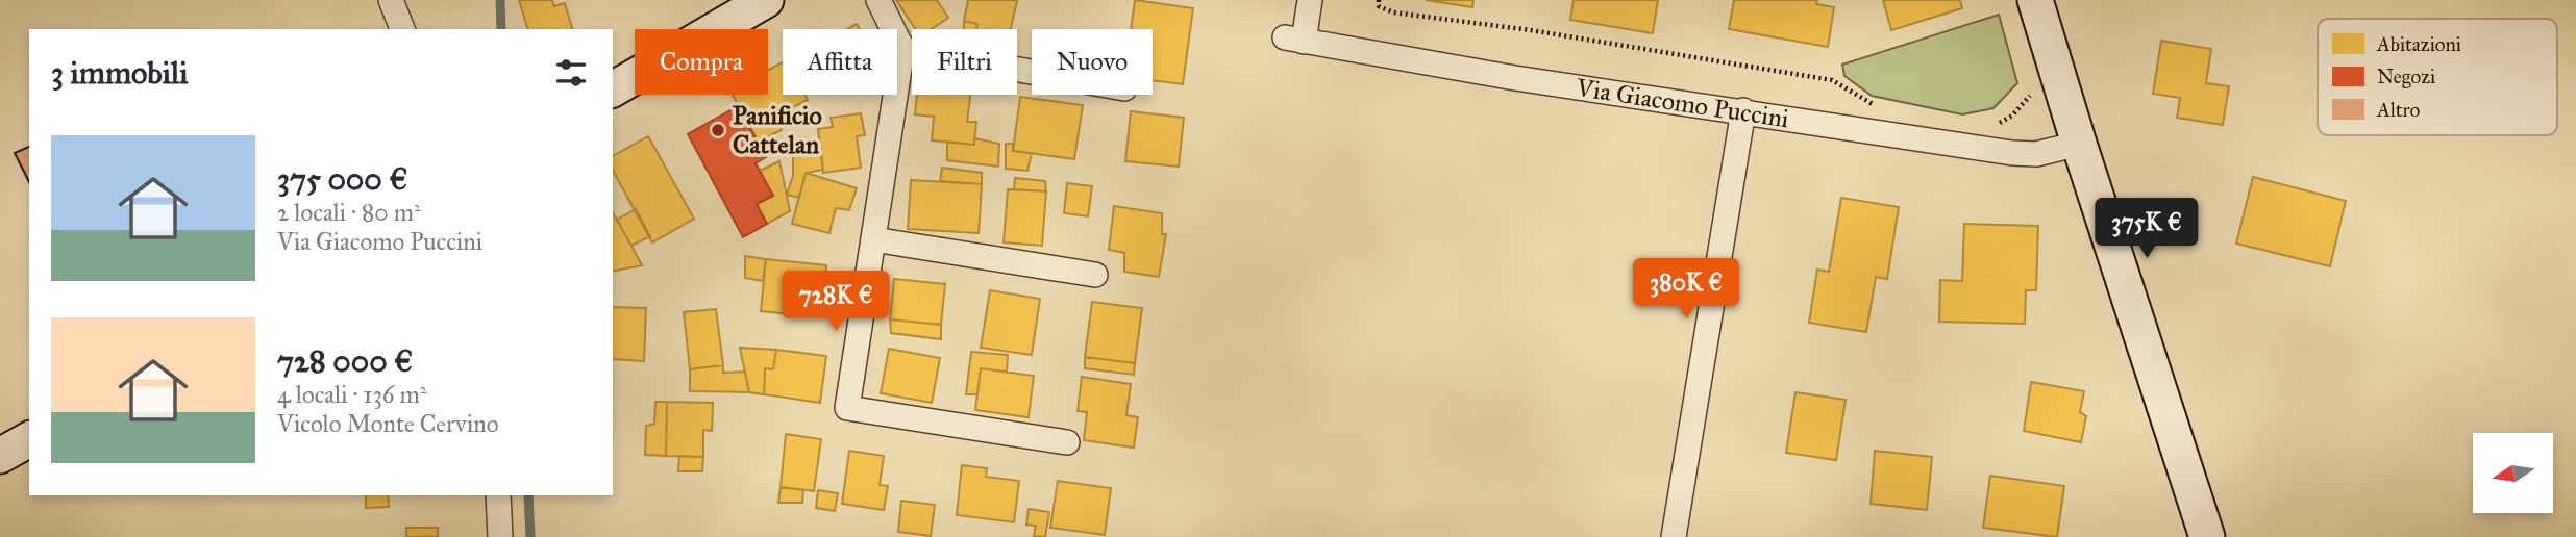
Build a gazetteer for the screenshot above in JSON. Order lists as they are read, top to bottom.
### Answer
{
  "streets": {
    "street": ["Via Giacomo Puccini"]
  },
  "places": ["Panificio Cattelan"],
  "legend": ["Abitazioni", "Negozi", "Altro"],
  "north": "left",
  "page": {
    "chip": [
      "Compra",
      "Affitta",
      "Filtri",
      "Nuovo"
    ],
    "heading": "3 immobili",
    "list": [
      {
        "name": "375 000 €",
        "note": "2 locali · 80 m² · Via Giacomo Puccini"
      },
      {
        "name": "728 000 €",
        "note": "4 locali · 136 m² · Vicolo Monte Cervino"
      }
    ],
    "price": ["375K €", "380K €", "728K €"]
  }
}
